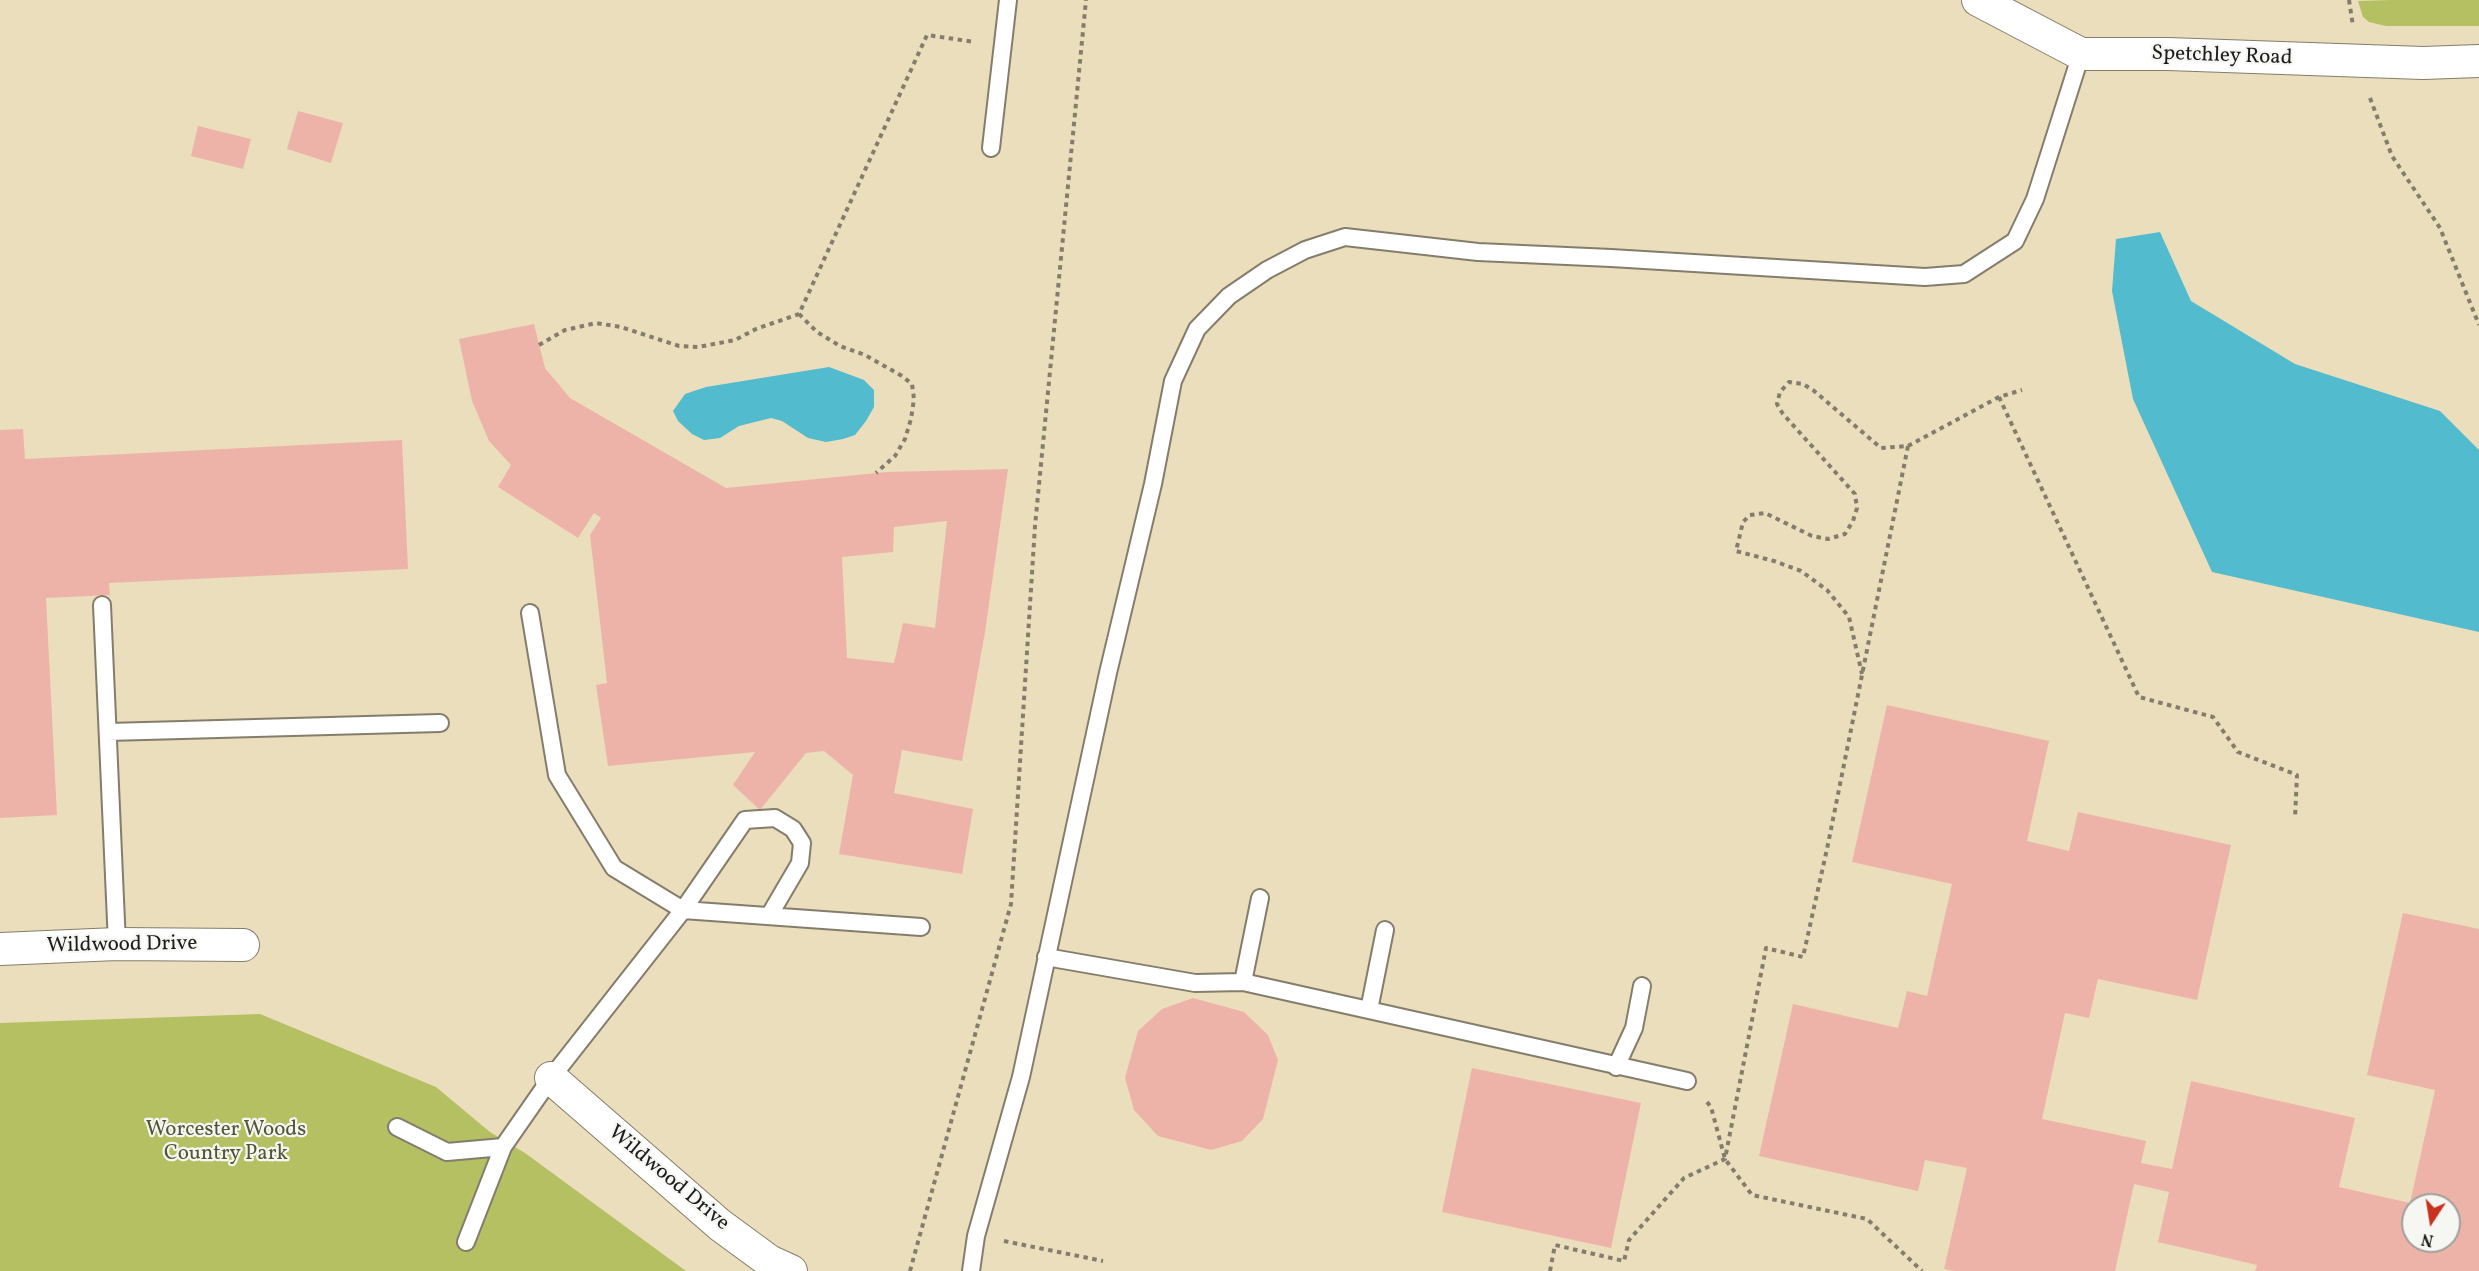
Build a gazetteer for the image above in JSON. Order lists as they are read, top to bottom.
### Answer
{
  "streets": {
    "street": ["Spetchley Road", "Wildwood Drive"]
  },
  "parks": ["Worcester Woods Country Park"],
  "north": "bottom"
}
